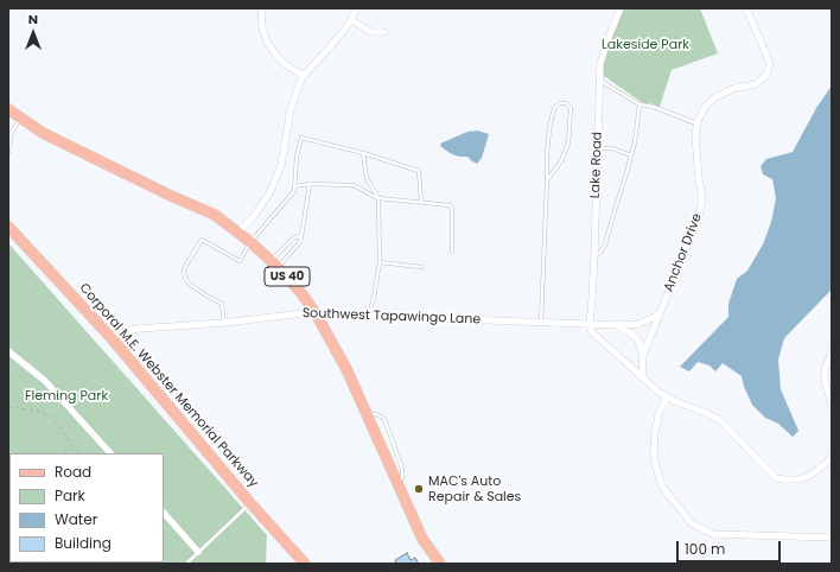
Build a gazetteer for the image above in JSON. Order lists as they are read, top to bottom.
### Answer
{
  "streets": {
    "main road": ["US 40", "Corporal M.E. Webster Memorial Parkway"],
    "street": ["Lake Road", "Anchor Drive", "Southwest Tapawingo Lane"]
  },
  "crossings": [
    ["Lake Road", "Southwest Tapawingo Lane"],
    ["Anchor Drive", "Southwest Tapawingo Lane"],
    ["US 40", "Southwest Tapawingo Lane"],
    ["Southwest Tapawingo Lane", "Corporal M.E. Webster Memorial Parkway"]
  ],
  "parks": ["Lakeside Park", "Fleming Park"],
  "places": ["MAC's Auto Repair & Sales"],
  "legend": [
    "Road",
    "Park",
    "Water",
    "Building"
  ],
  "scale_bar": "100 m",
  "north": "top"
}
